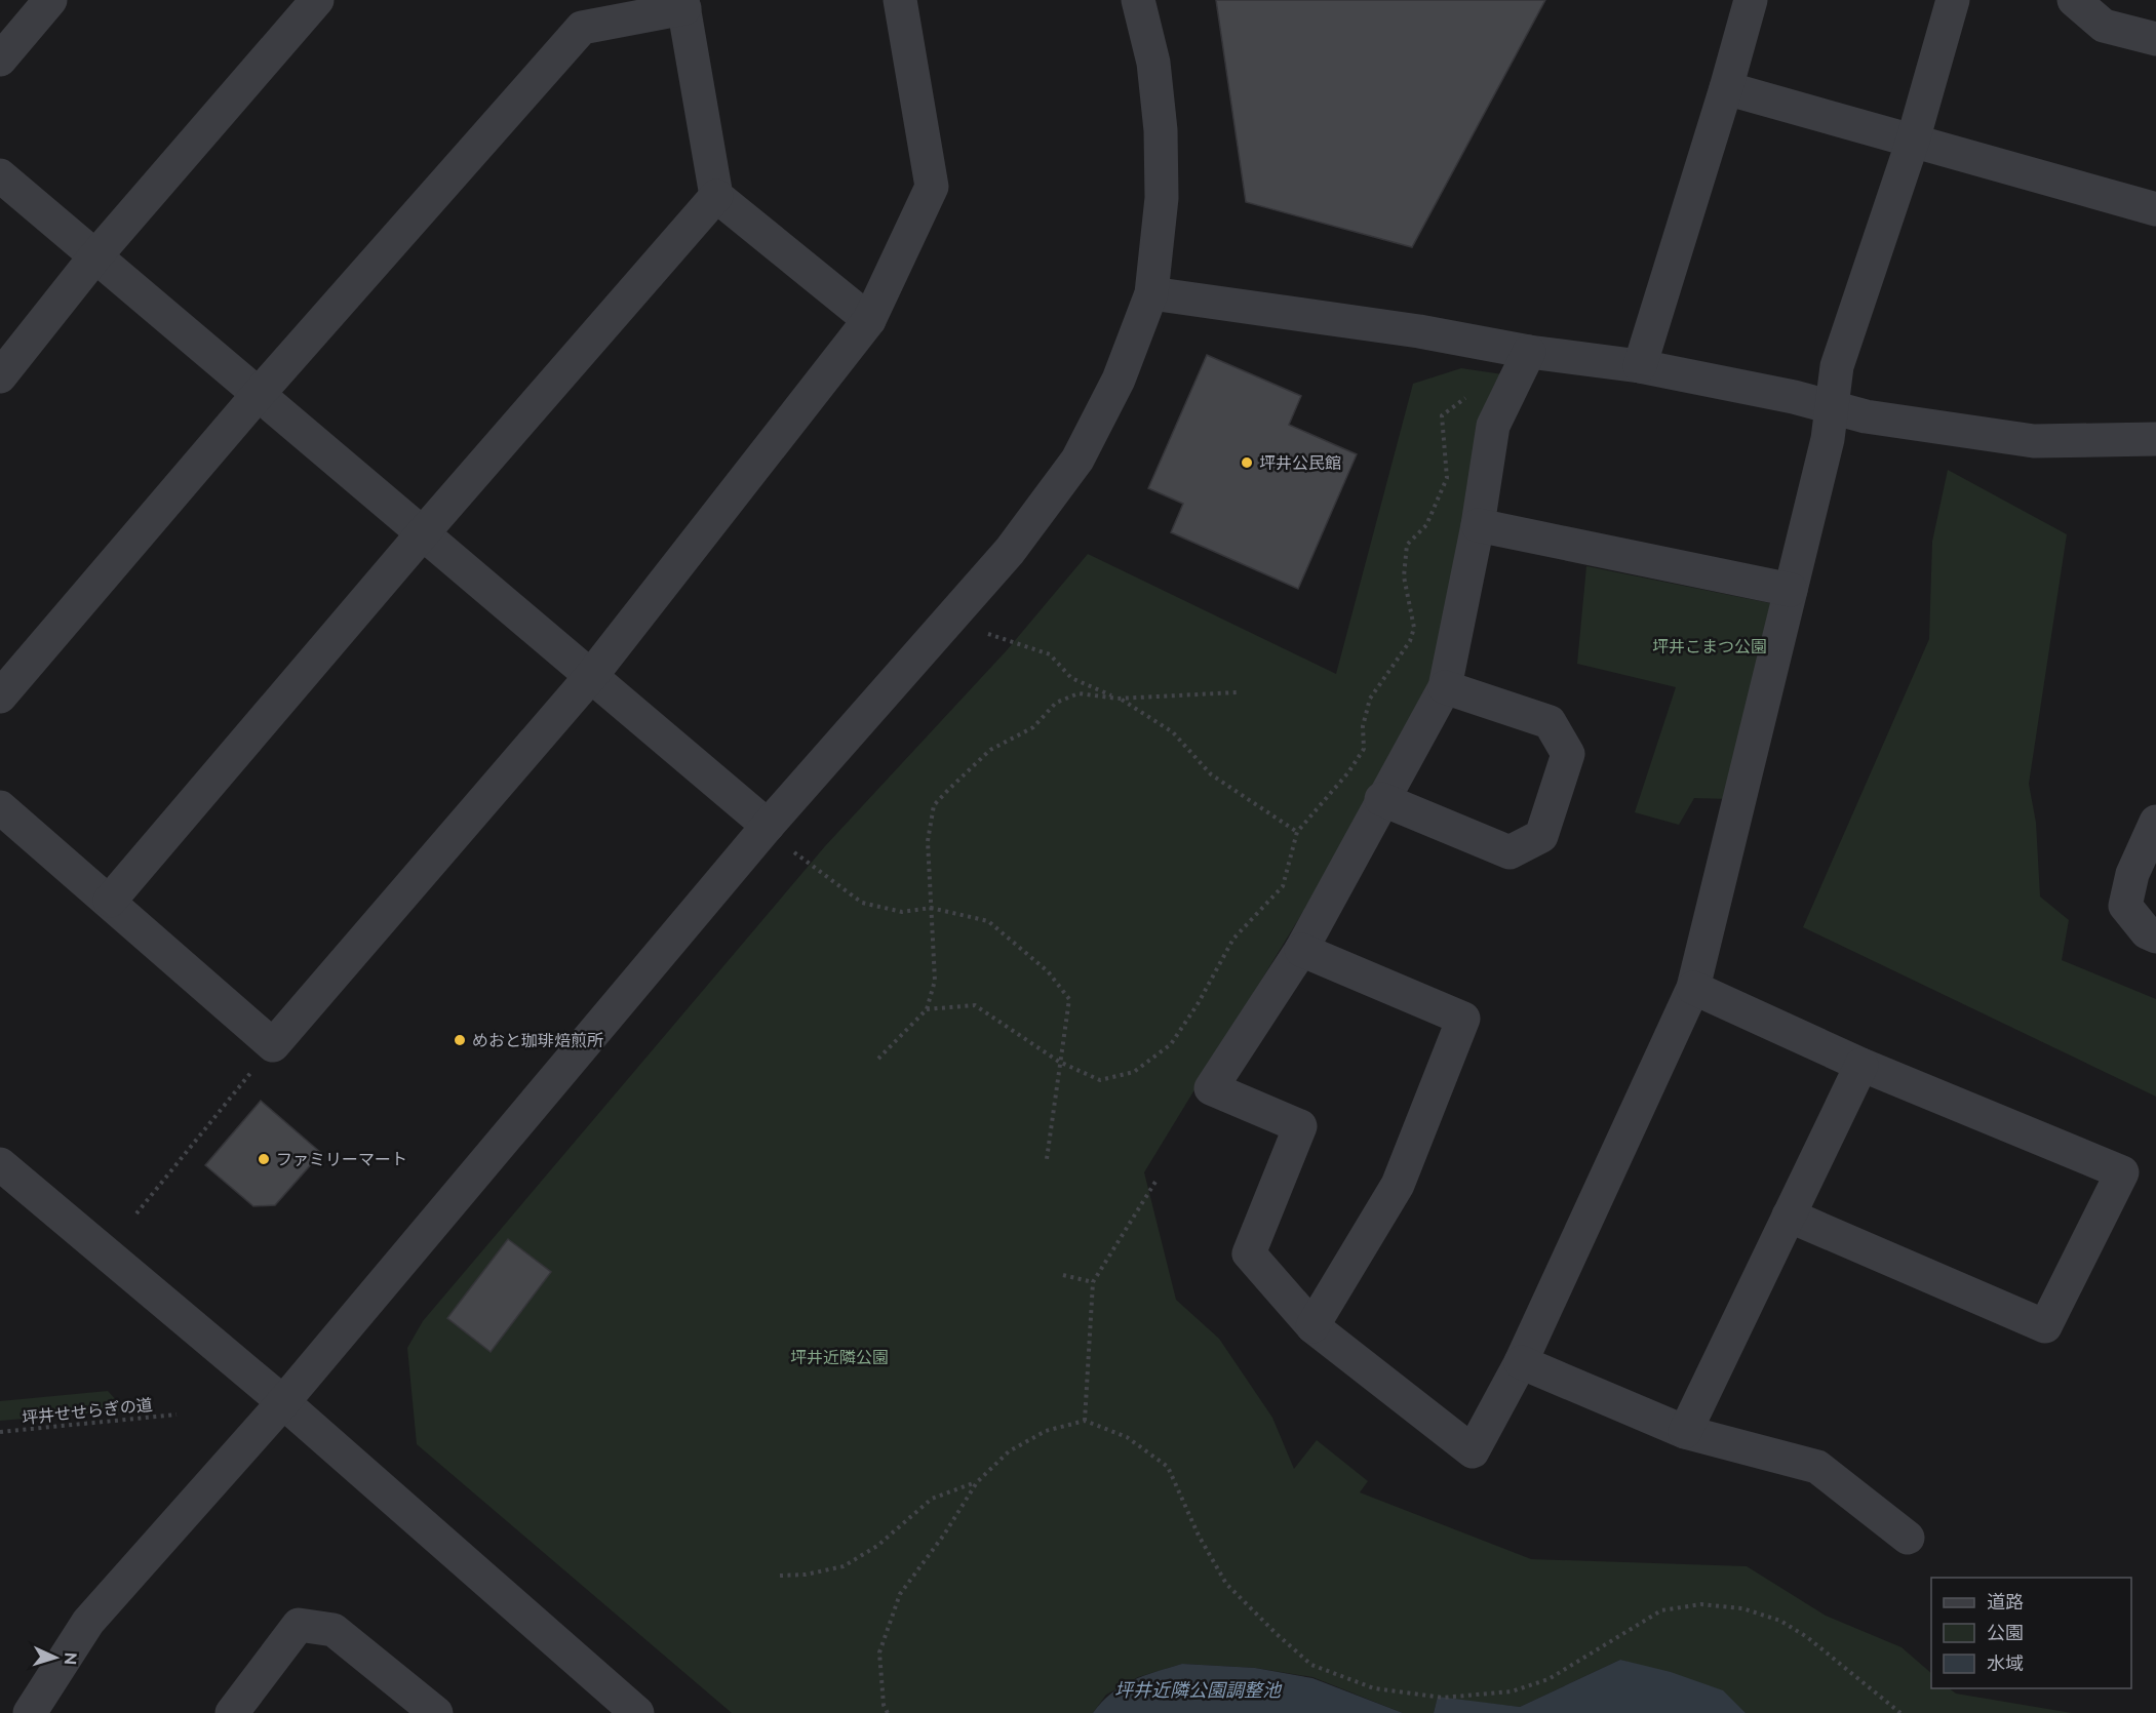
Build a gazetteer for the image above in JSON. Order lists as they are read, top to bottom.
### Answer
{
  "streets": {
    "path": ["坪井せせらぎの道"]
  },
  "water": ["坪井近隣公園調整池"],
  "parks": ["坪井こまつ公園", "坪井近隣公園"],
  "places": ["坪井公民館", "めおと珈琲焙煎所", "ファミリーマート"],
  "legend": ["道路", "公園", "水域"],
  "north": "right"
}
